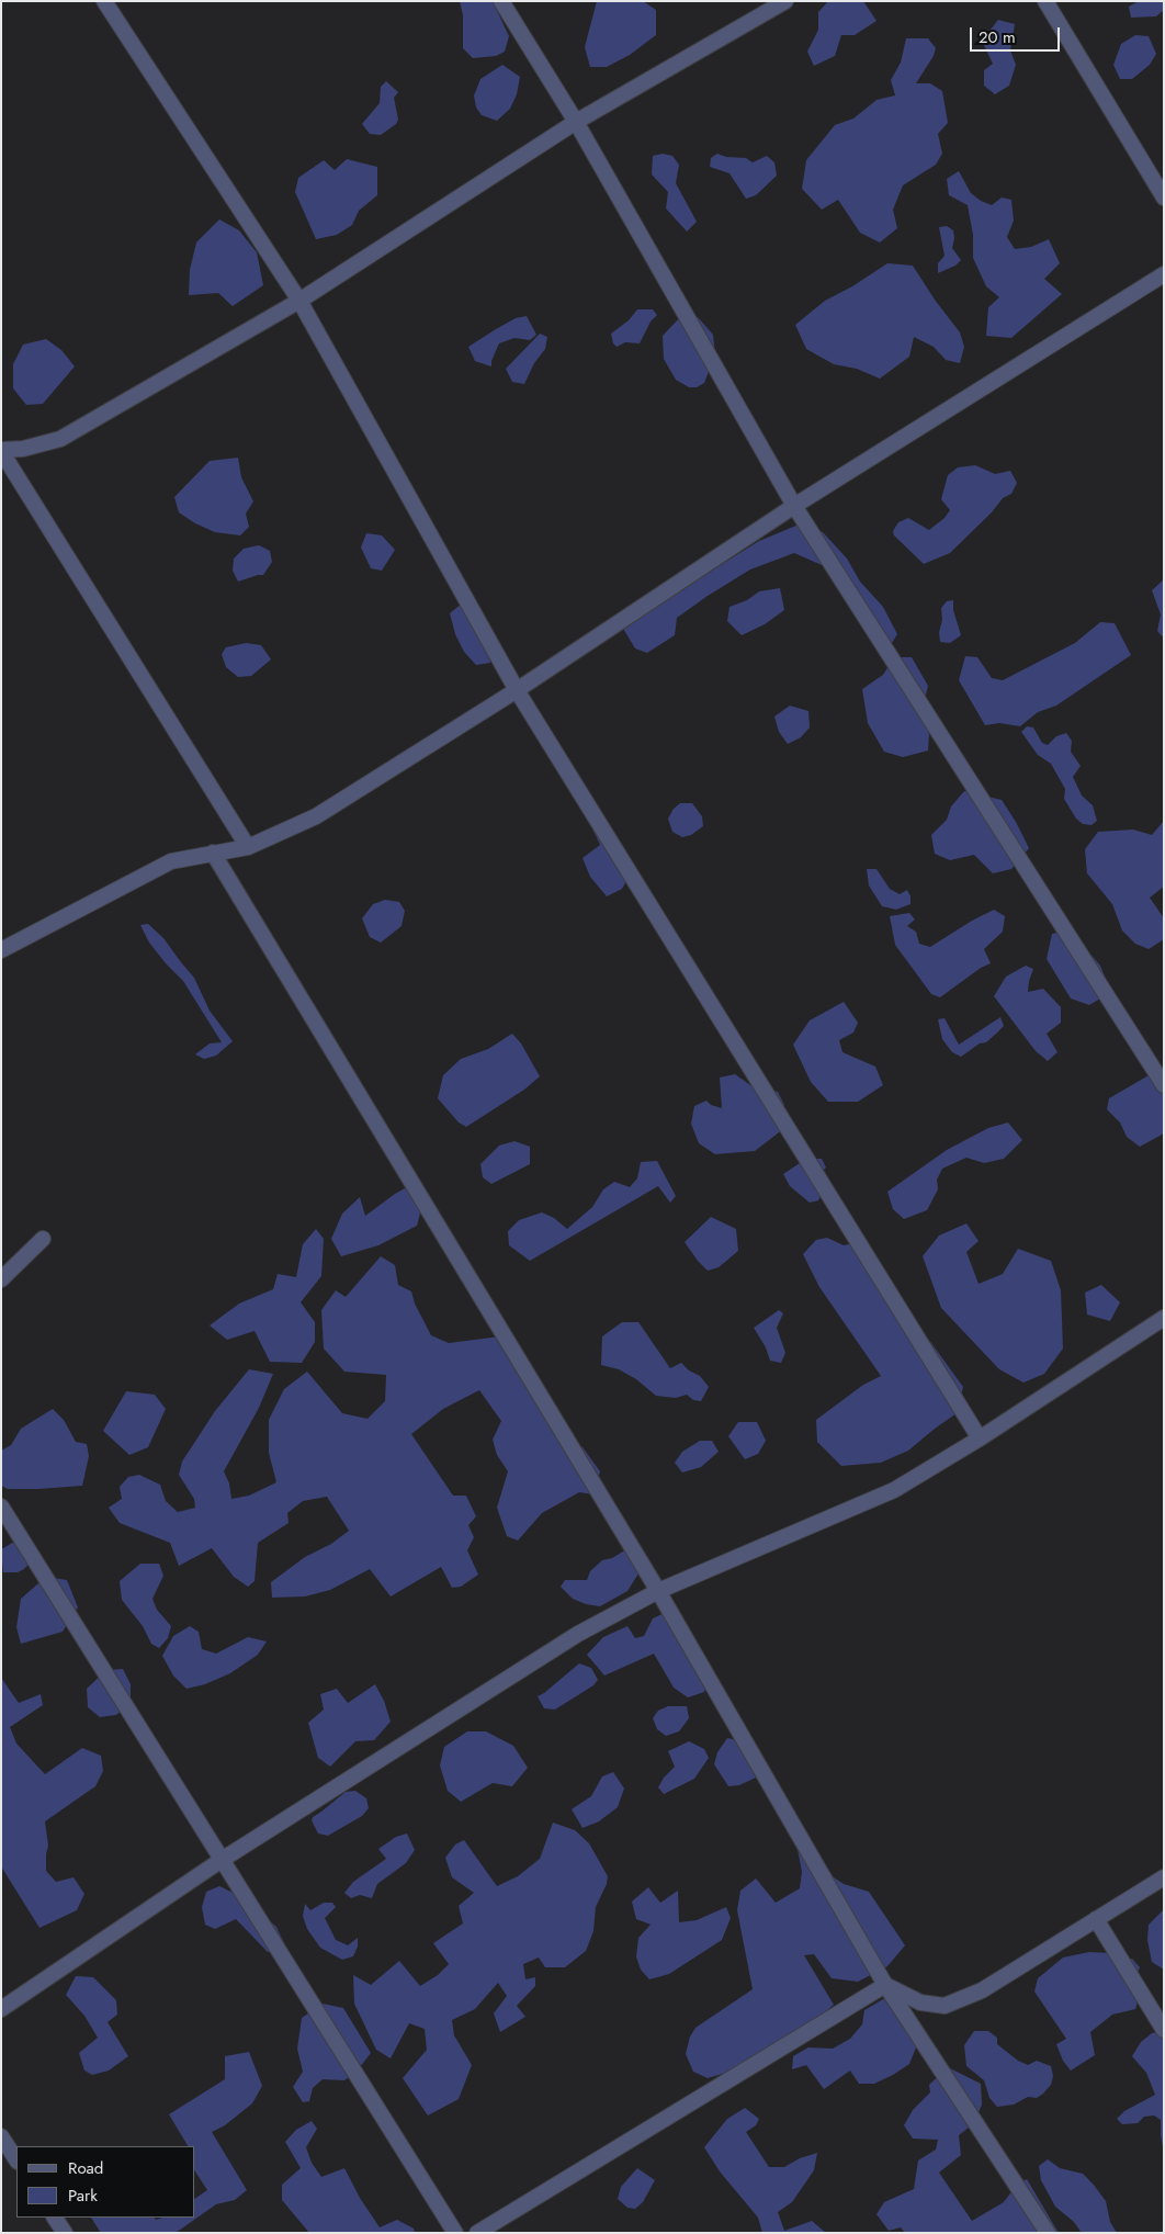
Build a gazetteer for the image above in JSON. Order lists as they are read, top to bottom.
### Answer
{
  "legend": ["Road", "Park"],
  "scale_bar": "20 m"
}
